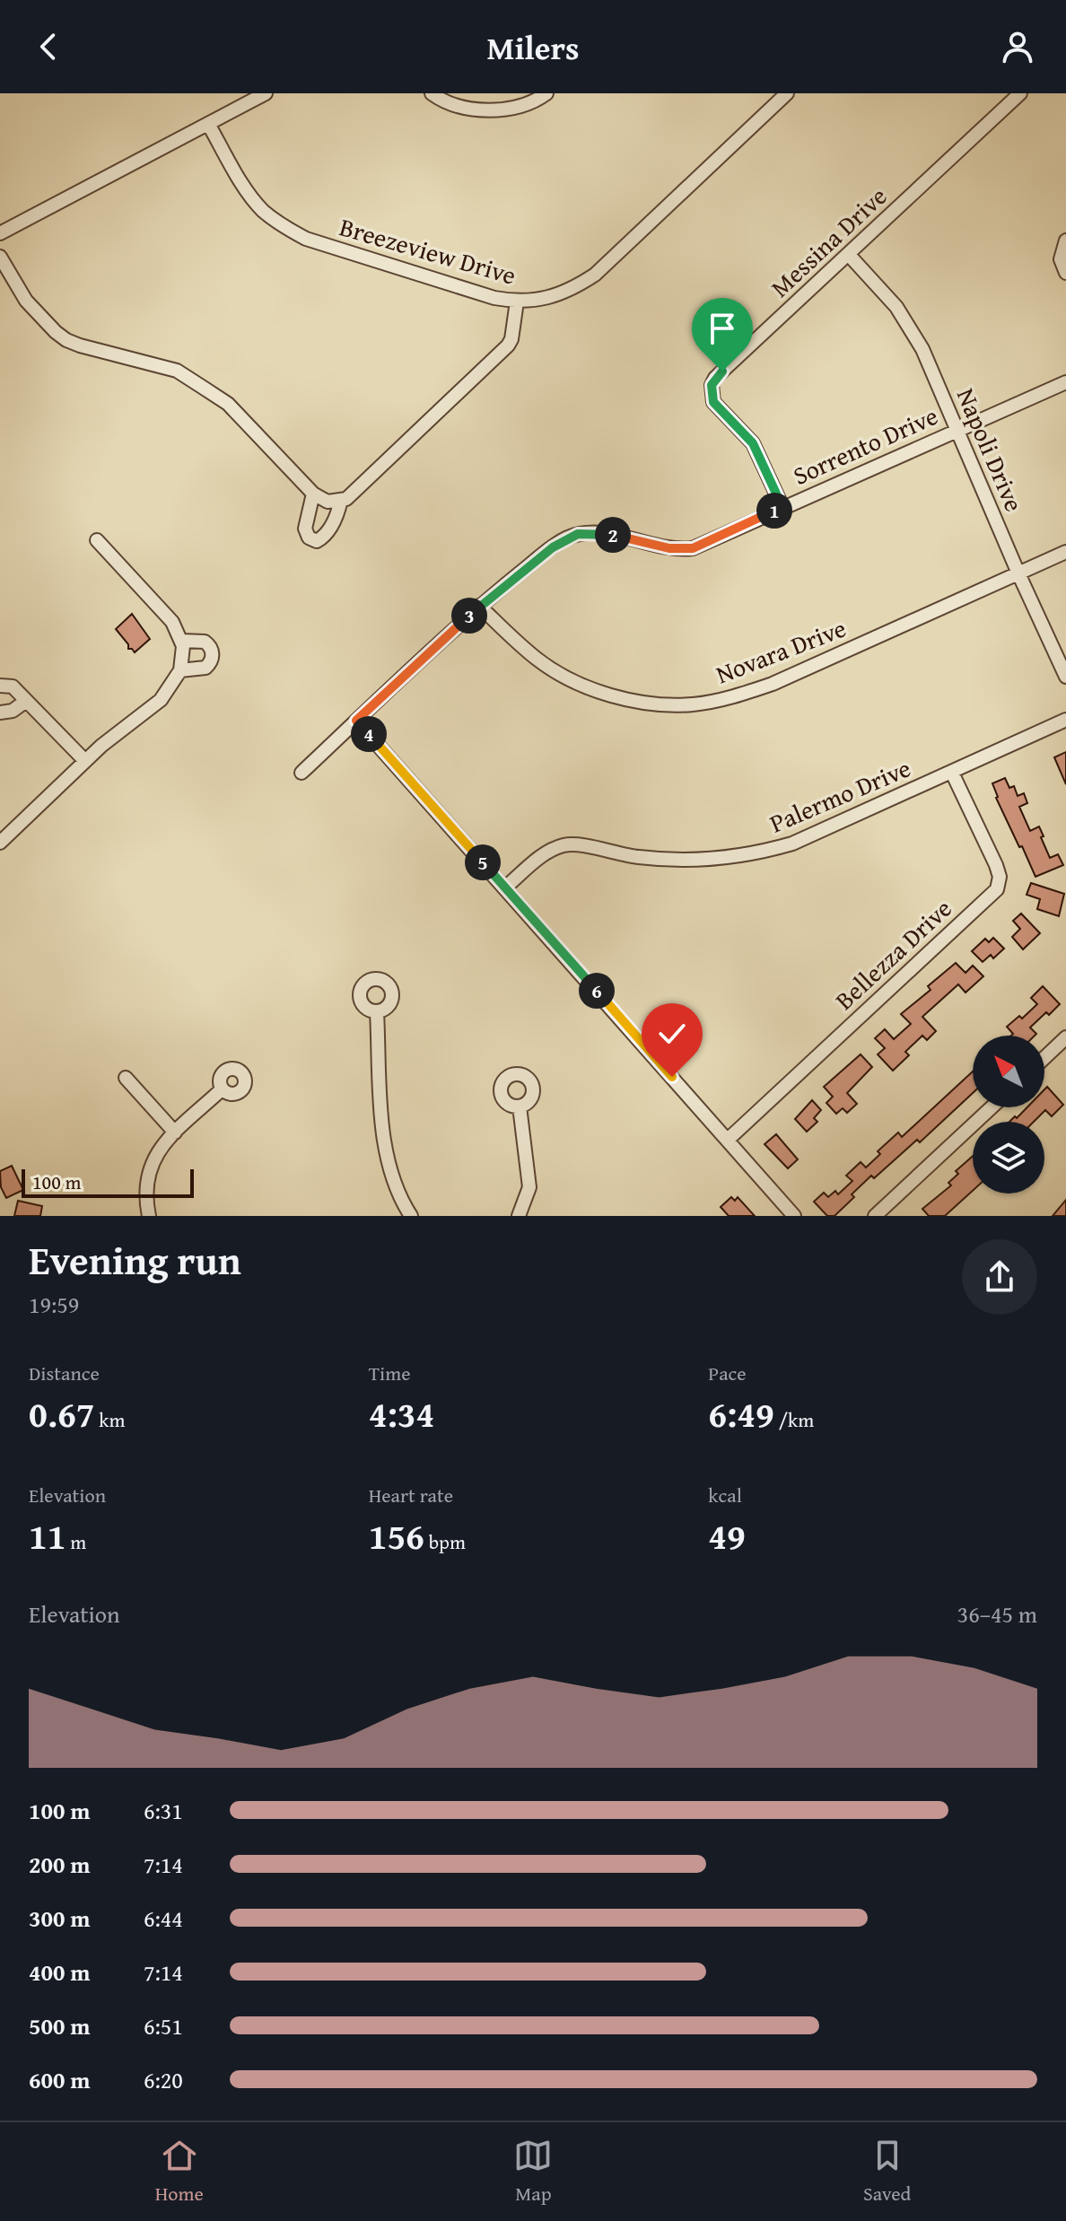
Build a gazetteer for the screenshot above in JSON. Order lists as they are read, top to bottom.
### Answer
{
  "streets": {
    "street": [
      "Messina Drive",
      "Breezeview Drive",
      "Sorrento Drive",
      "Napoli Drive",
      "Novara Drive",
      "Palermo Drive",
      "Bellezza Drive"
    ]
  },
  "crossings": [
    ["Messina Drive", "Sorrento Drive"],
    ["Messina Drive", "Napoli Drive"],
    ["Sorrento Drive", "Napoli Drive"],
    ["Sorrento Drive", "Novara Drive"],
    ["Napoli Drive", "Novara Drive"],
    ["Palermo Drive", "Bellezza Drive"]
  ],
  "scale_bar": "100 m",
  "north": "top left",
  "page": {
    "header": "Milers",
    "pins": [
      "1",
      "2",
      "3",
      "4",
      "5",
      "6"
    ],
    "scale": "100 m",
    "heading": ["Evening run", "19:59"],
    "stats": [
      ["Distance", "0.67 km"],
      ["Time", "4:34"],
      ["Pace", "6:49 /km"],
      ["Elevation", "11 m"],
      ["Heart rate", "156 bpm"],
      ["kcal", "49"]
    ],
    "chart": ["Elevation", "36–45 m"],
    "list": [
      {
        "name": "100 m",
        "note": "6:31"
      },
      {
        "name": "200 m",
        "note": "7:14"
      },
      {
        "name": "300 m",
        "note": "6:44"
      },
      {
        "name": "400 m",
        "note": "7:14"
      },
      {
        "name": "500 m",
        "note": "6:51"
      },
      {
        "name": "600 m",
        "note": "6:20"
      }
    ],
    "tabs": ["Home", "Map", "Saved"]
  }
}
